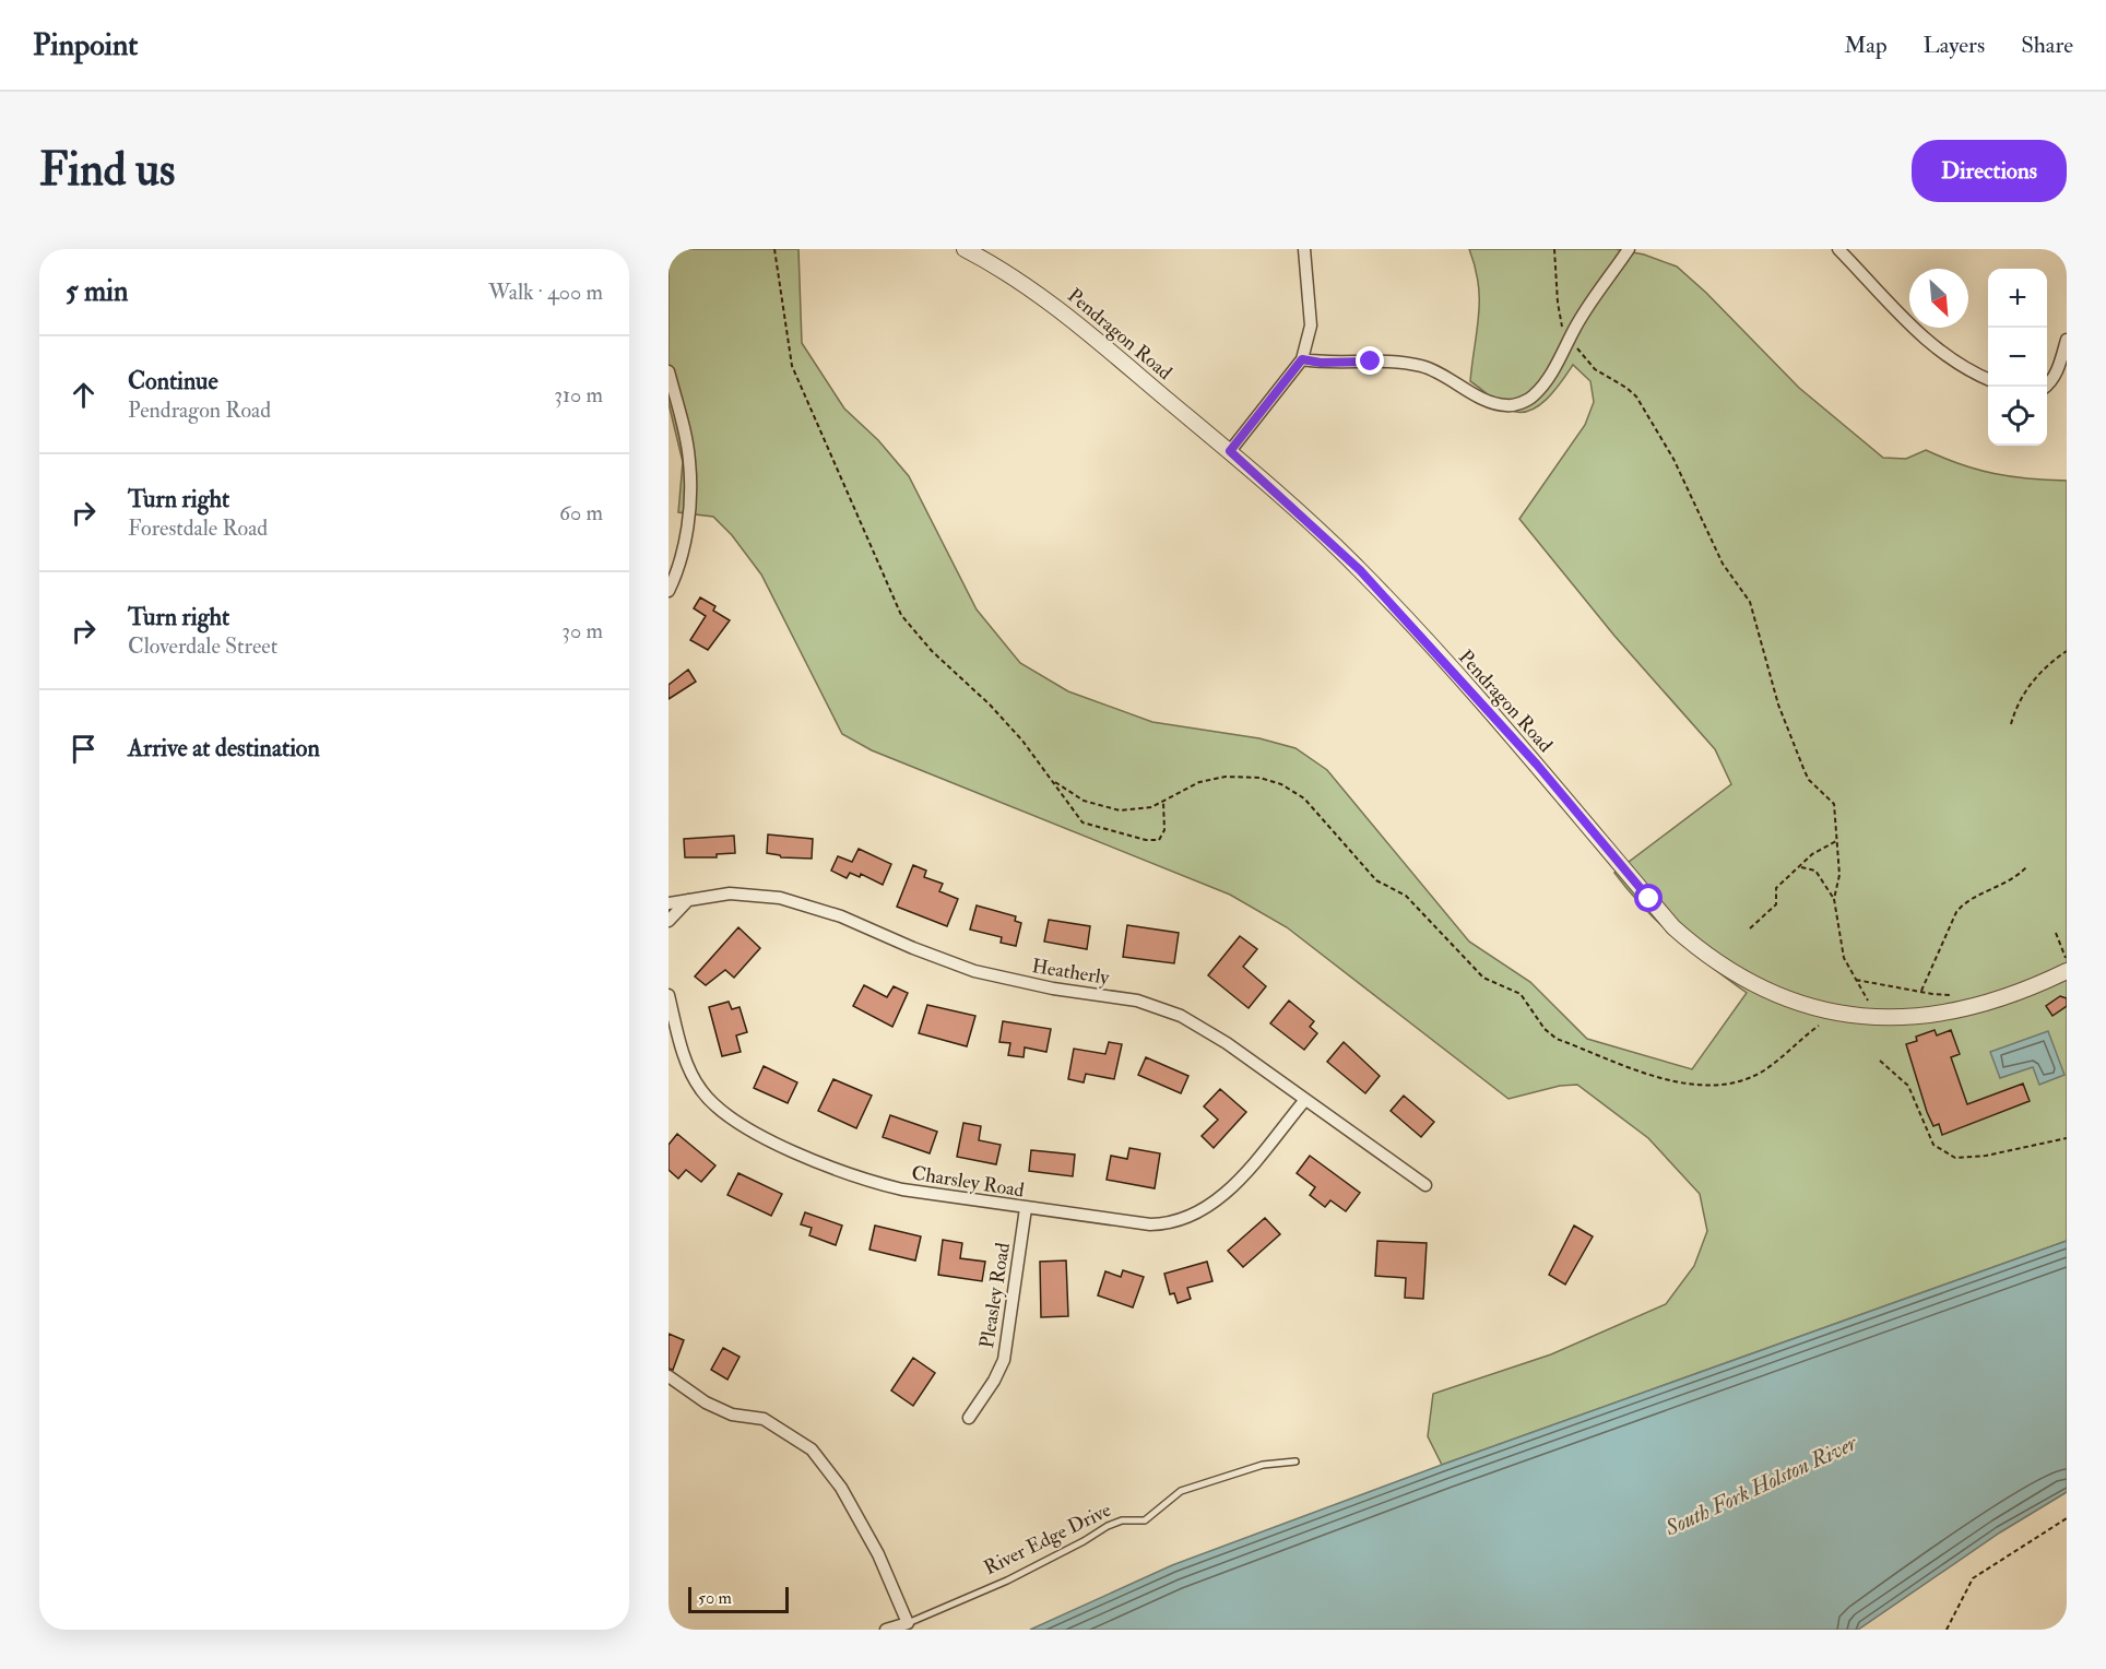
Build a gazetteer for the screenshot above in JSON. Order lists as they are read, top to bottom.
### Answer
{
  "streets": {
    "street": [
      "Pendragon Road",
      "Heatherly",
      "Charsley Road",
      "Pleasley Road",
      "River Edge Drive"
    ]
  },
  "crossings": [
    ["Heatherly", "Charsley Road"],
    ["Charsley Road", "Pleasley Road"]
  ],
  "water": ["South Fork Holston River"],
  "scale_bar": "50 m",
  "north": "bottom right",
  "page": {
    "header": "Pinpoint",
    "nav": ["Map", "Layers", "Share"],
    "buttons": "Directions",
    "title": "Find us",
    "heading": ["5 min", "Walk · 400 m"],
    "map_buttons": ["+", "−"],
    "list": [
      ["Continue", "Pendragon Road", "310 m"],
      ["Turn right", "Forestdale Road", "60 m"],
      ["Turn right", "Cloverdale Street", "30 m"],
      "Arrive at destination"
    ],
    "scale": "50 m"
  }
}
